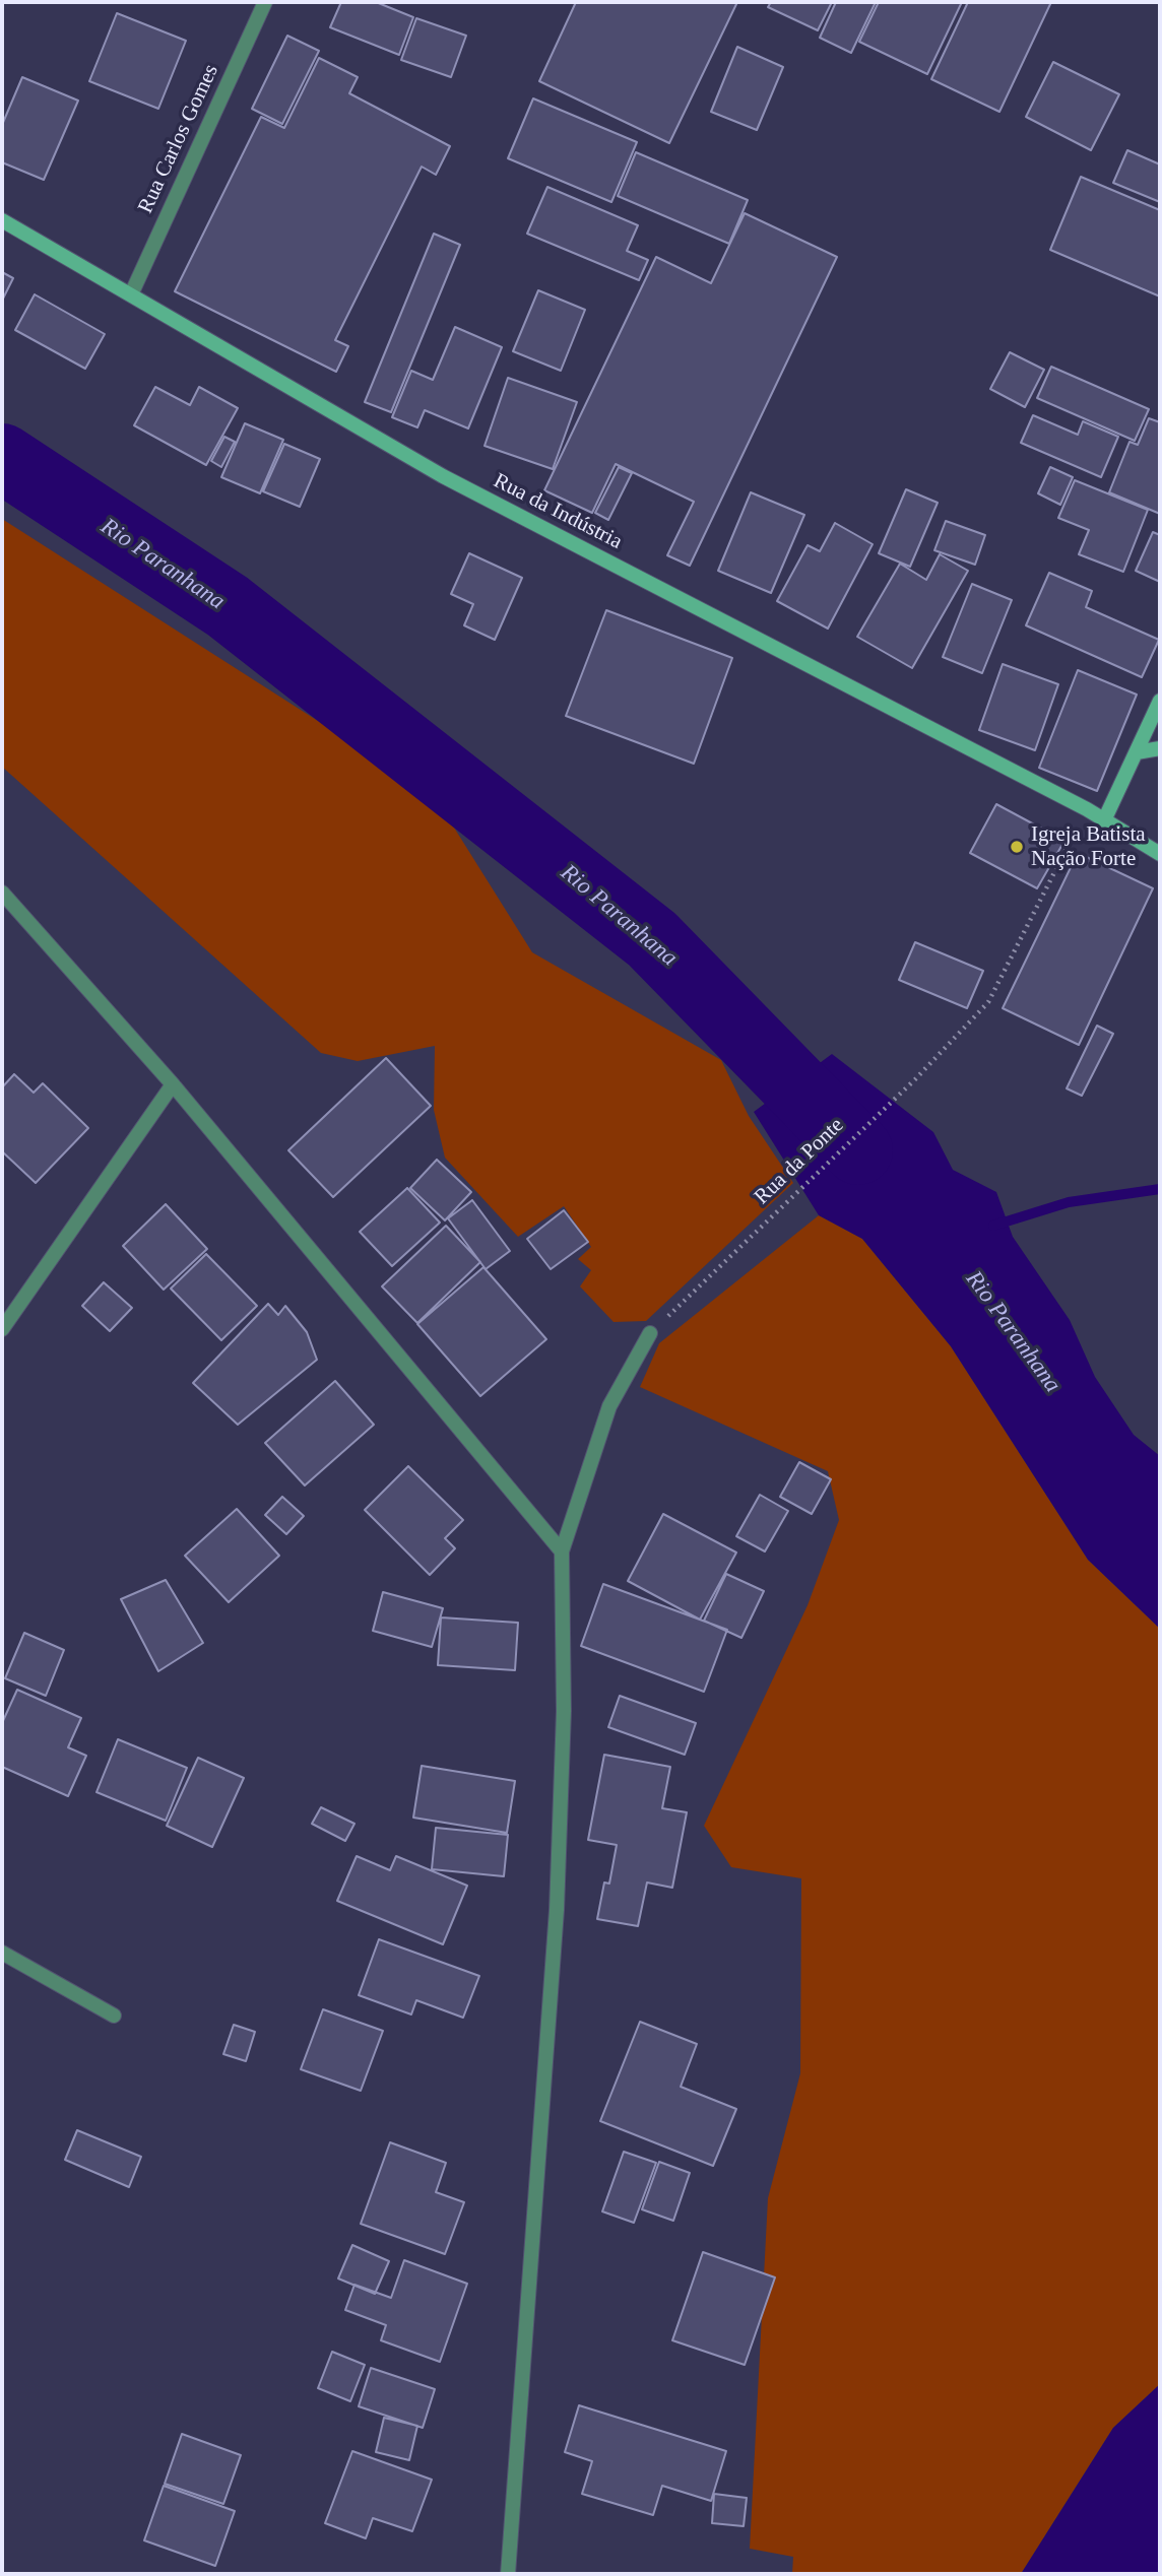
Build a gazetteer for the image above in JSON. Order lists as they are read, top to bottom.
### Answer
{
  "streets": {
    "main road": ["Rua da Indústria"],
    "street": ["Rua Carlos Gomes"],
    "path": ["Rua da Ponte"]
  },
  "crossings": [
    ["Rua Carlos Gomes", "Rua da Indústria"],
    ["Rua da Indústria", "Rua da Ponte"]
  ],
  "water": ["Rio Paranhana"],
  "places": ["Igreja Batista Nação Forte"]
}
